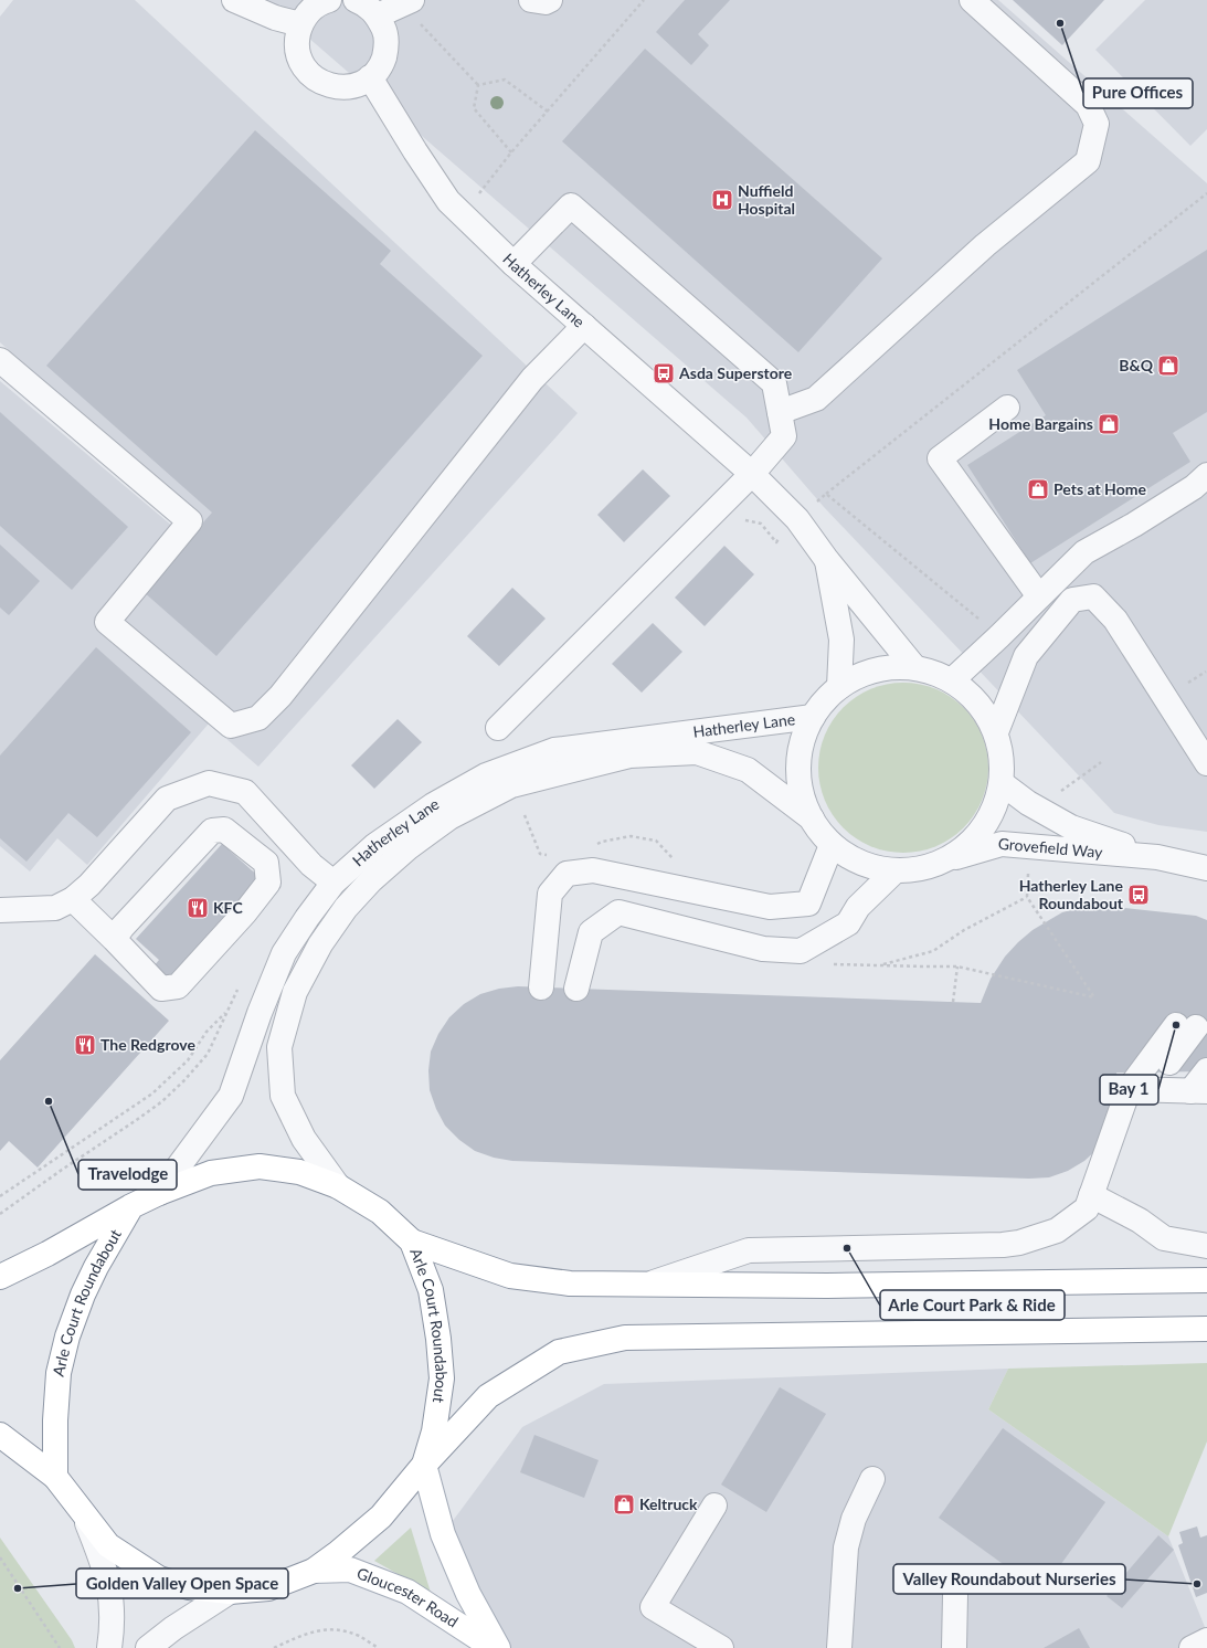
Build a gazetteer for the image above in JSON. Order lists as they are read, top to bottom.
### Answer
{
  "streets": {
    "main road": ["Arle Court Roundabout", "Gloucester Road"],
    "street": ["Hatherley Lane", "Grovefield Way"]
  },
  "crossings": [
    ["Hatherley Lane", "Arle Court Roundabout"],
    ["Arle Court Roundabout", "Gloucester Road"]
  ],
  "places": {
    "other": [
      "Pure Offices",
      "Bay 1",
      "Travelodge",
      "Arle Court Park & Ride",
      "Valley Roundabout Nurseries",
      "Golden Valley Open Space"
    ],
    "hospital": ["Nuffield Hospital"],
    "shop": [
      "B&Q",
      "Home Bargains",
      "Pets at Home",
      "Keltruck"
    ],
    "bus stop": ["Asda Superstore", "Hatherley Lane Roundabout"],
    "restaurant": ["KFC", "The Redgrove"]
  }
}
